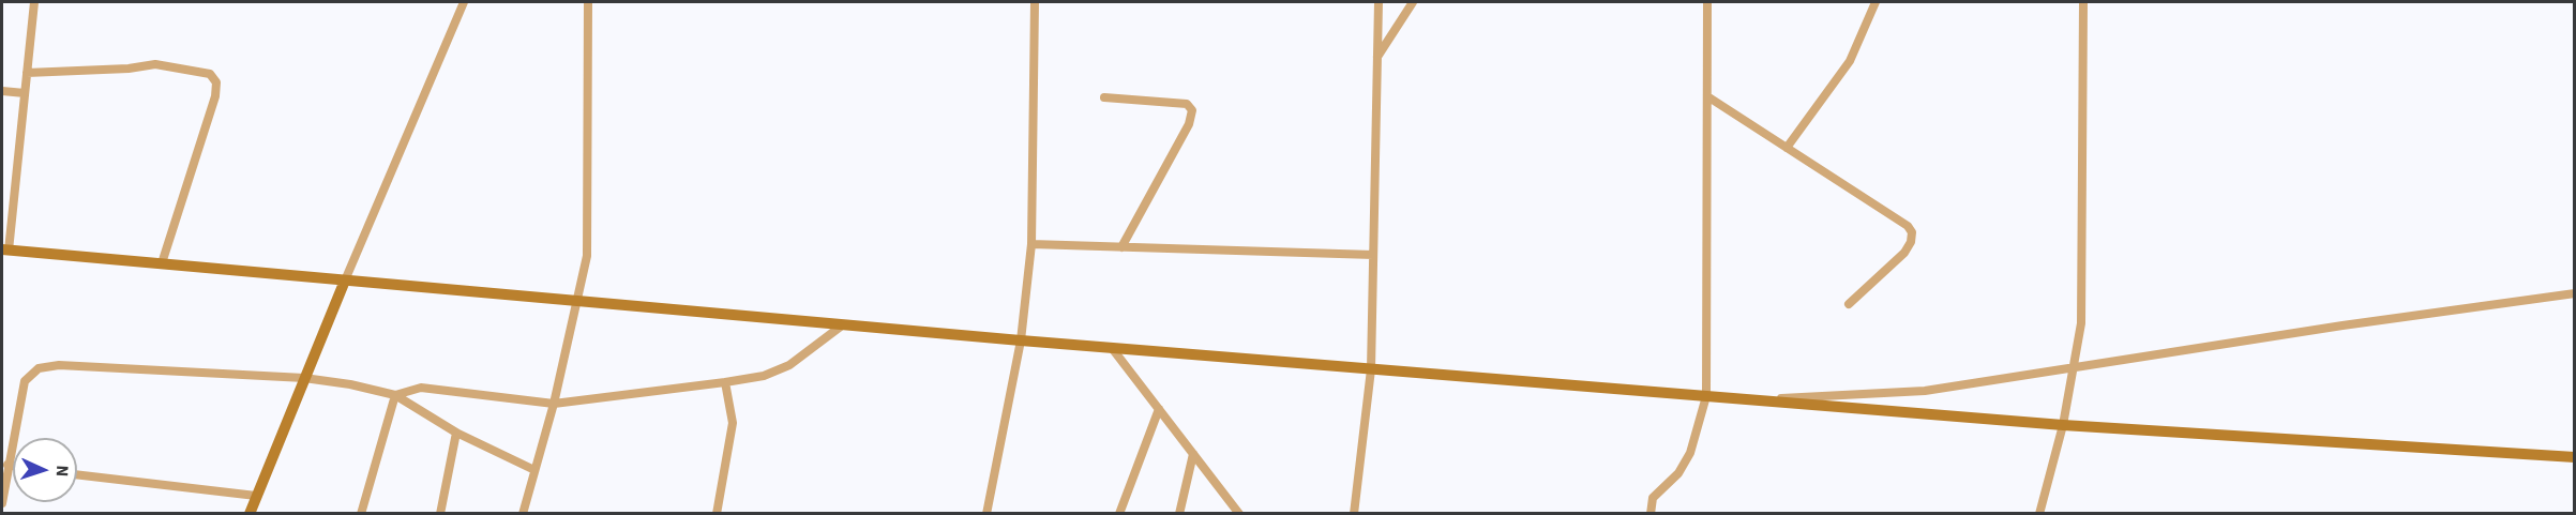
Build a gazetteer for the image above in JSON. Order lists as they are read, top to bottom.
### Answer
{
  "north": "right"
}
